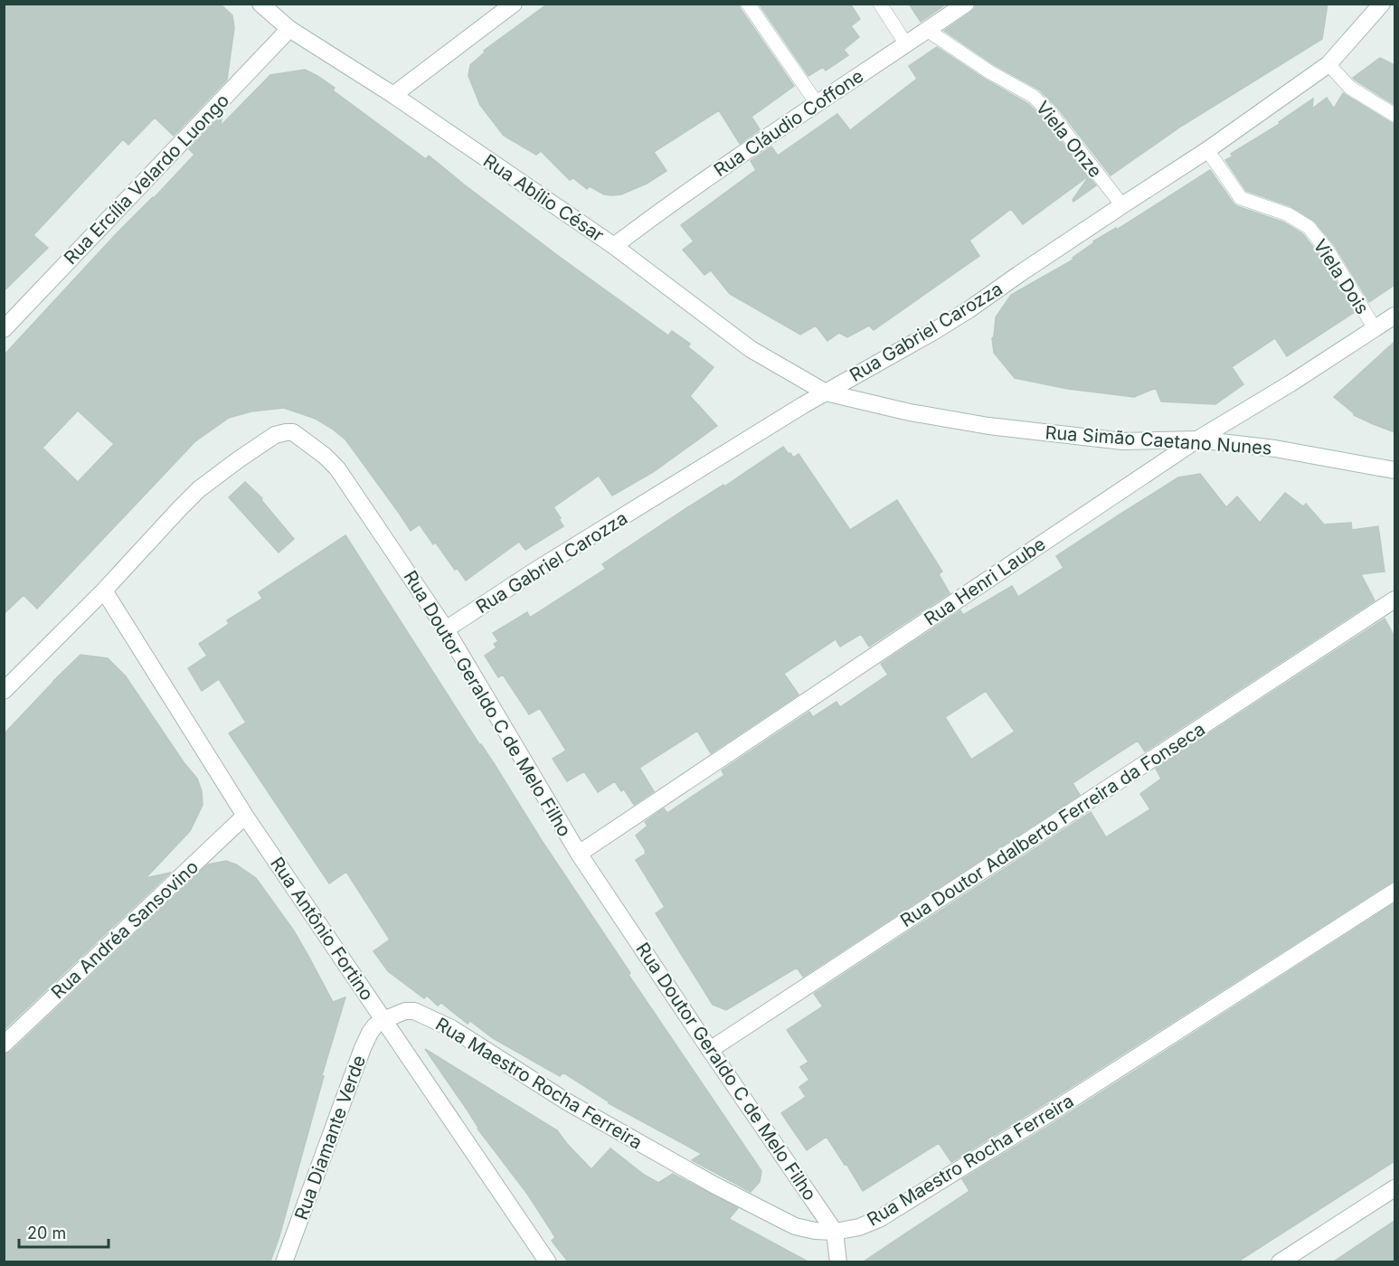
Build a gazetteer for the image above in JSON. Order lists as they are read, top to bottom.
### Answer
{
  "streets": {
    "street": [
      "Rua Cláudio Coffone",
      "Rua Ercília Velardo Luongo",
      "Rua Abílio César",
      "Rua Gabriel Carozza",
      "Rua Simão Caetano Nunes",
      "Rua Henri Laube",
      "Rua Doutor Geraldo C de Melo Filho",
      "Rua Doutor Adalberto Ferreira da Fonseca",
      "Rua Antônio Fortino",
      "Rua Andréa Sansovino",
      "Rua Maestro Rocha Ferreira",
      "Rua Diamante Verde"
    ],
    "lane": ["Viela Onze", "Viela Dois"]
  },
  "crossings": [
    ["Rua Cláudio Coffone", "Viela Onze"],
    ["Rua Cláudio Coffone", "Rua Abílio César"],
    ["Viela Onze", "Rua Gabriel Carozza"],
    ["Rua Ercília Velardo Luongo", "Rua Abílio César"],
    ["Rua Abílio César", "Rua Gabriel Carozza"],
    ["Rua Abílio César", "Rua Simão Caetano Nunes"],
    ["Viela Dois", "Rua Gabriel Carozza"],
    ["Viela Dois", "Rua Henri Laube"],
    ["Rua Gabriel Carozza", "Rua Simão Caetano Nunes"],
    ["Rua Gabriel Carozza", "Rua Doutor Geraldo C de Melo Filho"],
    ["Rua Simão Caetano Nunes", "Rua Henri Laube"],
    ["Rua Henri Laube", "Rua Doutor Geraldo C de Melo Filho"],
    ["Rua Doutor Geraldo C de Melo Filho", "Rua Doutor Adalberto Ferreira da Fonseca"],
    ["Rua Doutor Geraldo C de Melo Filho", "Rua Antônio Fortino"],
    ["Rua Doutor Geraldo C de Melo Filho", "Rua Maestro Rocha Ferreira"],
    ["Rua Antônio Fortino", "Rua Andréa Sansovino"],
    ["Rua Antônio Fortino", "Rua Maestro Rocha Ferreira"],
    ["Rua Antônio Fortino", "Rua Diamante Verde"],
    ["Rua Maestro Rocha Ferreira", "Rua Diamante Verde"]
  ],
  "scale_bar": "20 m"
}
